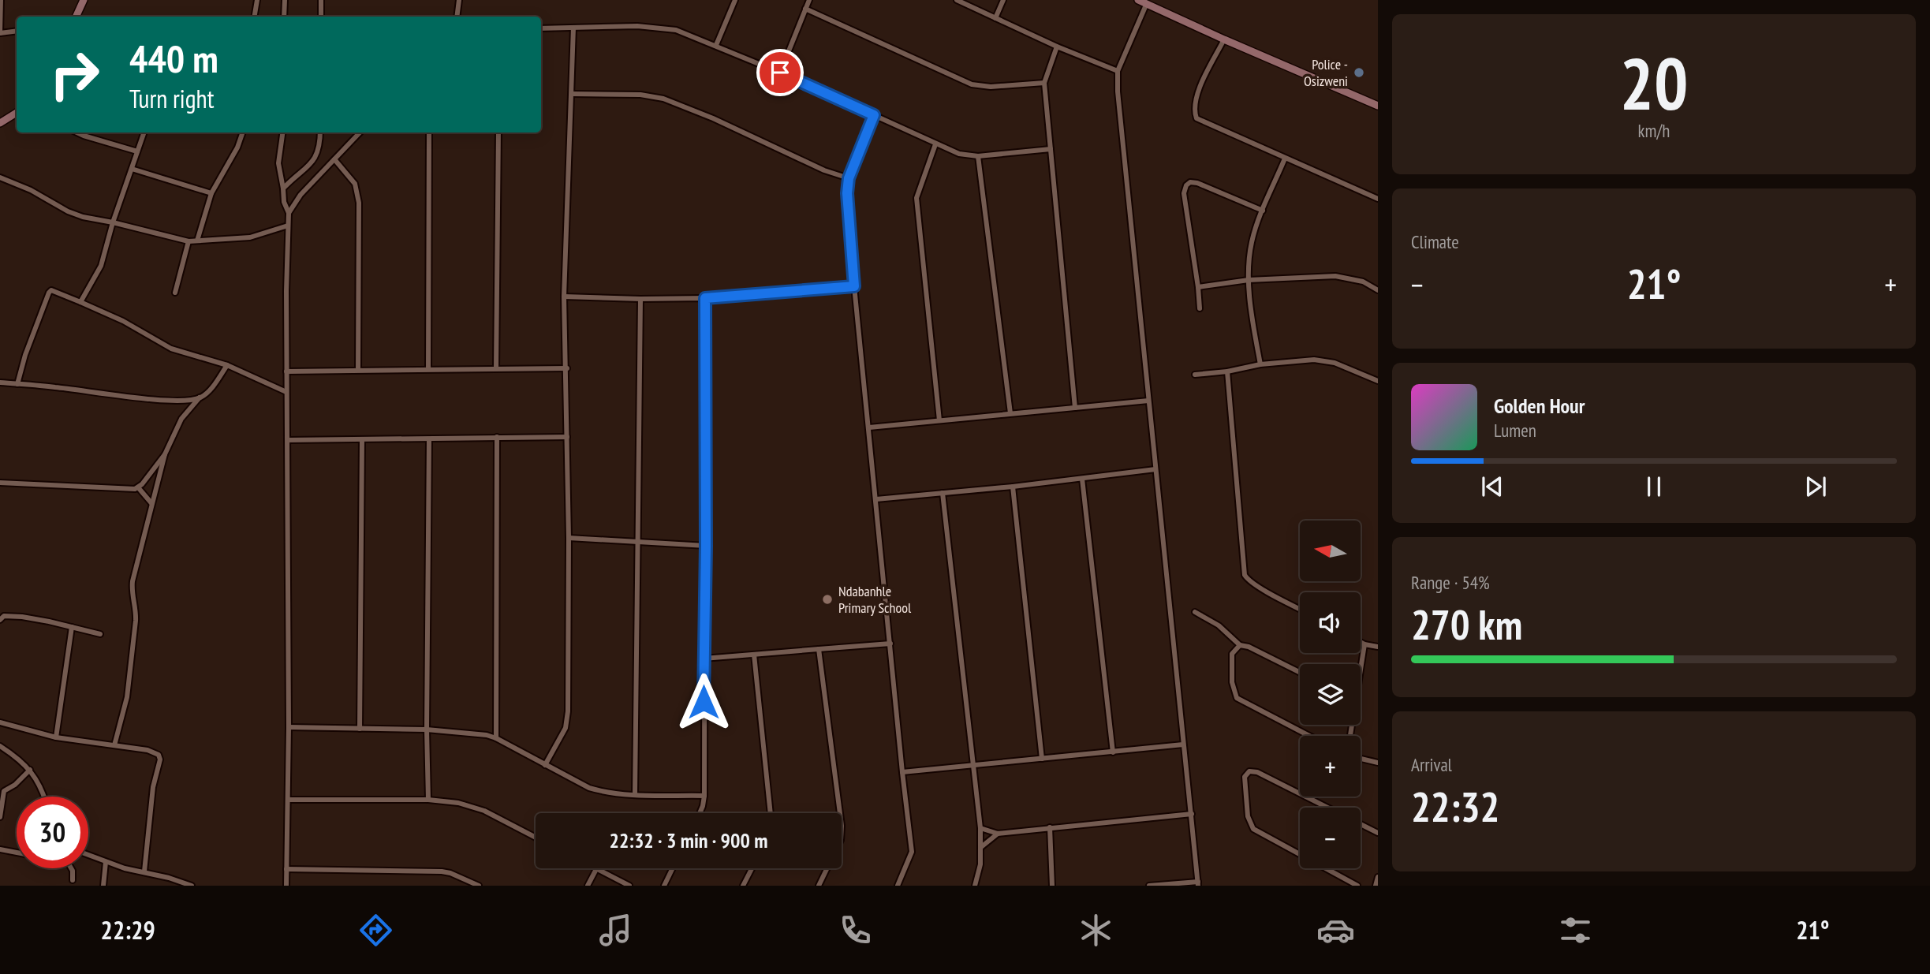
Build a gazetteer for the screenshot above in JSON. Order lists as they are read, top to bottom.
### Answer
{
  "places": ["Police - Osizweni", "Ndabanhle Primary School"],
  "north": "left",
  "page": {
    "tile": [
      ["20", "km/h"],
      "Climate",
      ["Range · 54%", "270 km"],
      ["Arrival", "22:32"]
    ],
    "turn": ["440 m", "Turn right"],
    "heat": ["−", "21°", "+"],
    "song": ["Golden Hour", "Lumen"],
    "map_buttons": ["+", "−"],
    "limit": "30",
    "trip": "22:32 · 3 min · 900 m",
    "tabs": ["22:29", "21°"]
  }
}
